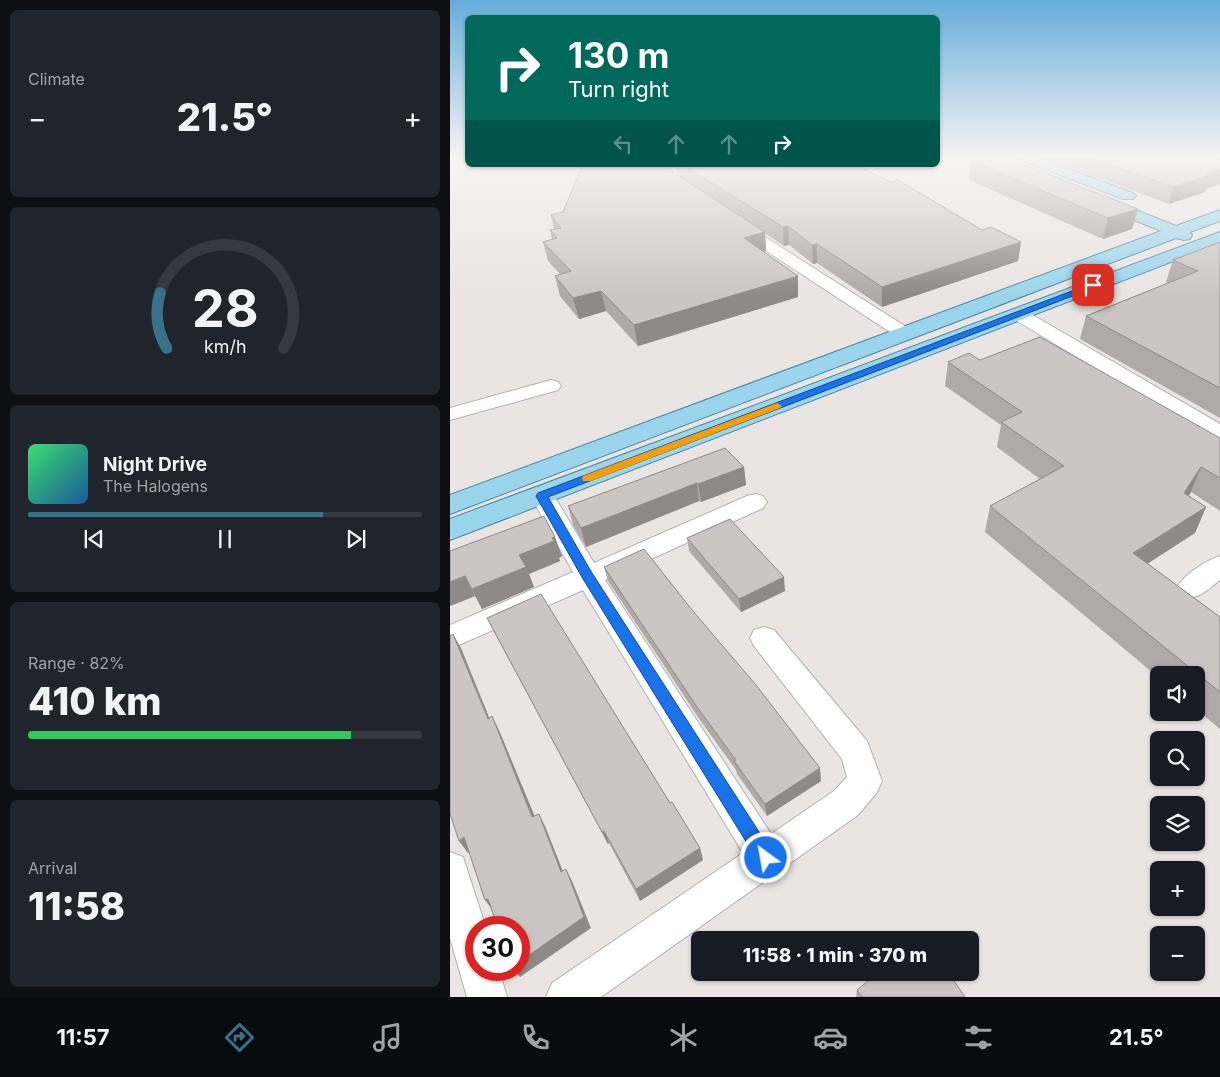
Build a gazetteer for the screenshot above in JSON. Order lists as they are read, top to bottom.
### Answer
{
  "page": {
    "tile": [
      "Climate",
      ["Range · 82%", "410 km"],
      ["Arrival", "11:58"]
    ],
    "turn": ["130 m", "Turn right"],
    "heat": ["−", "21.5°", "+"],
    "song": ["Night Drive", "The Halogens"],
    "map_buttons": ["+", "−"],
    "limit": "30",
    "trip": "11:58 · 1 min · 370 m",
    "tabs": ["11:57", "21.5°"],
    "gauge": ["28", "km/h"]
  }
}
